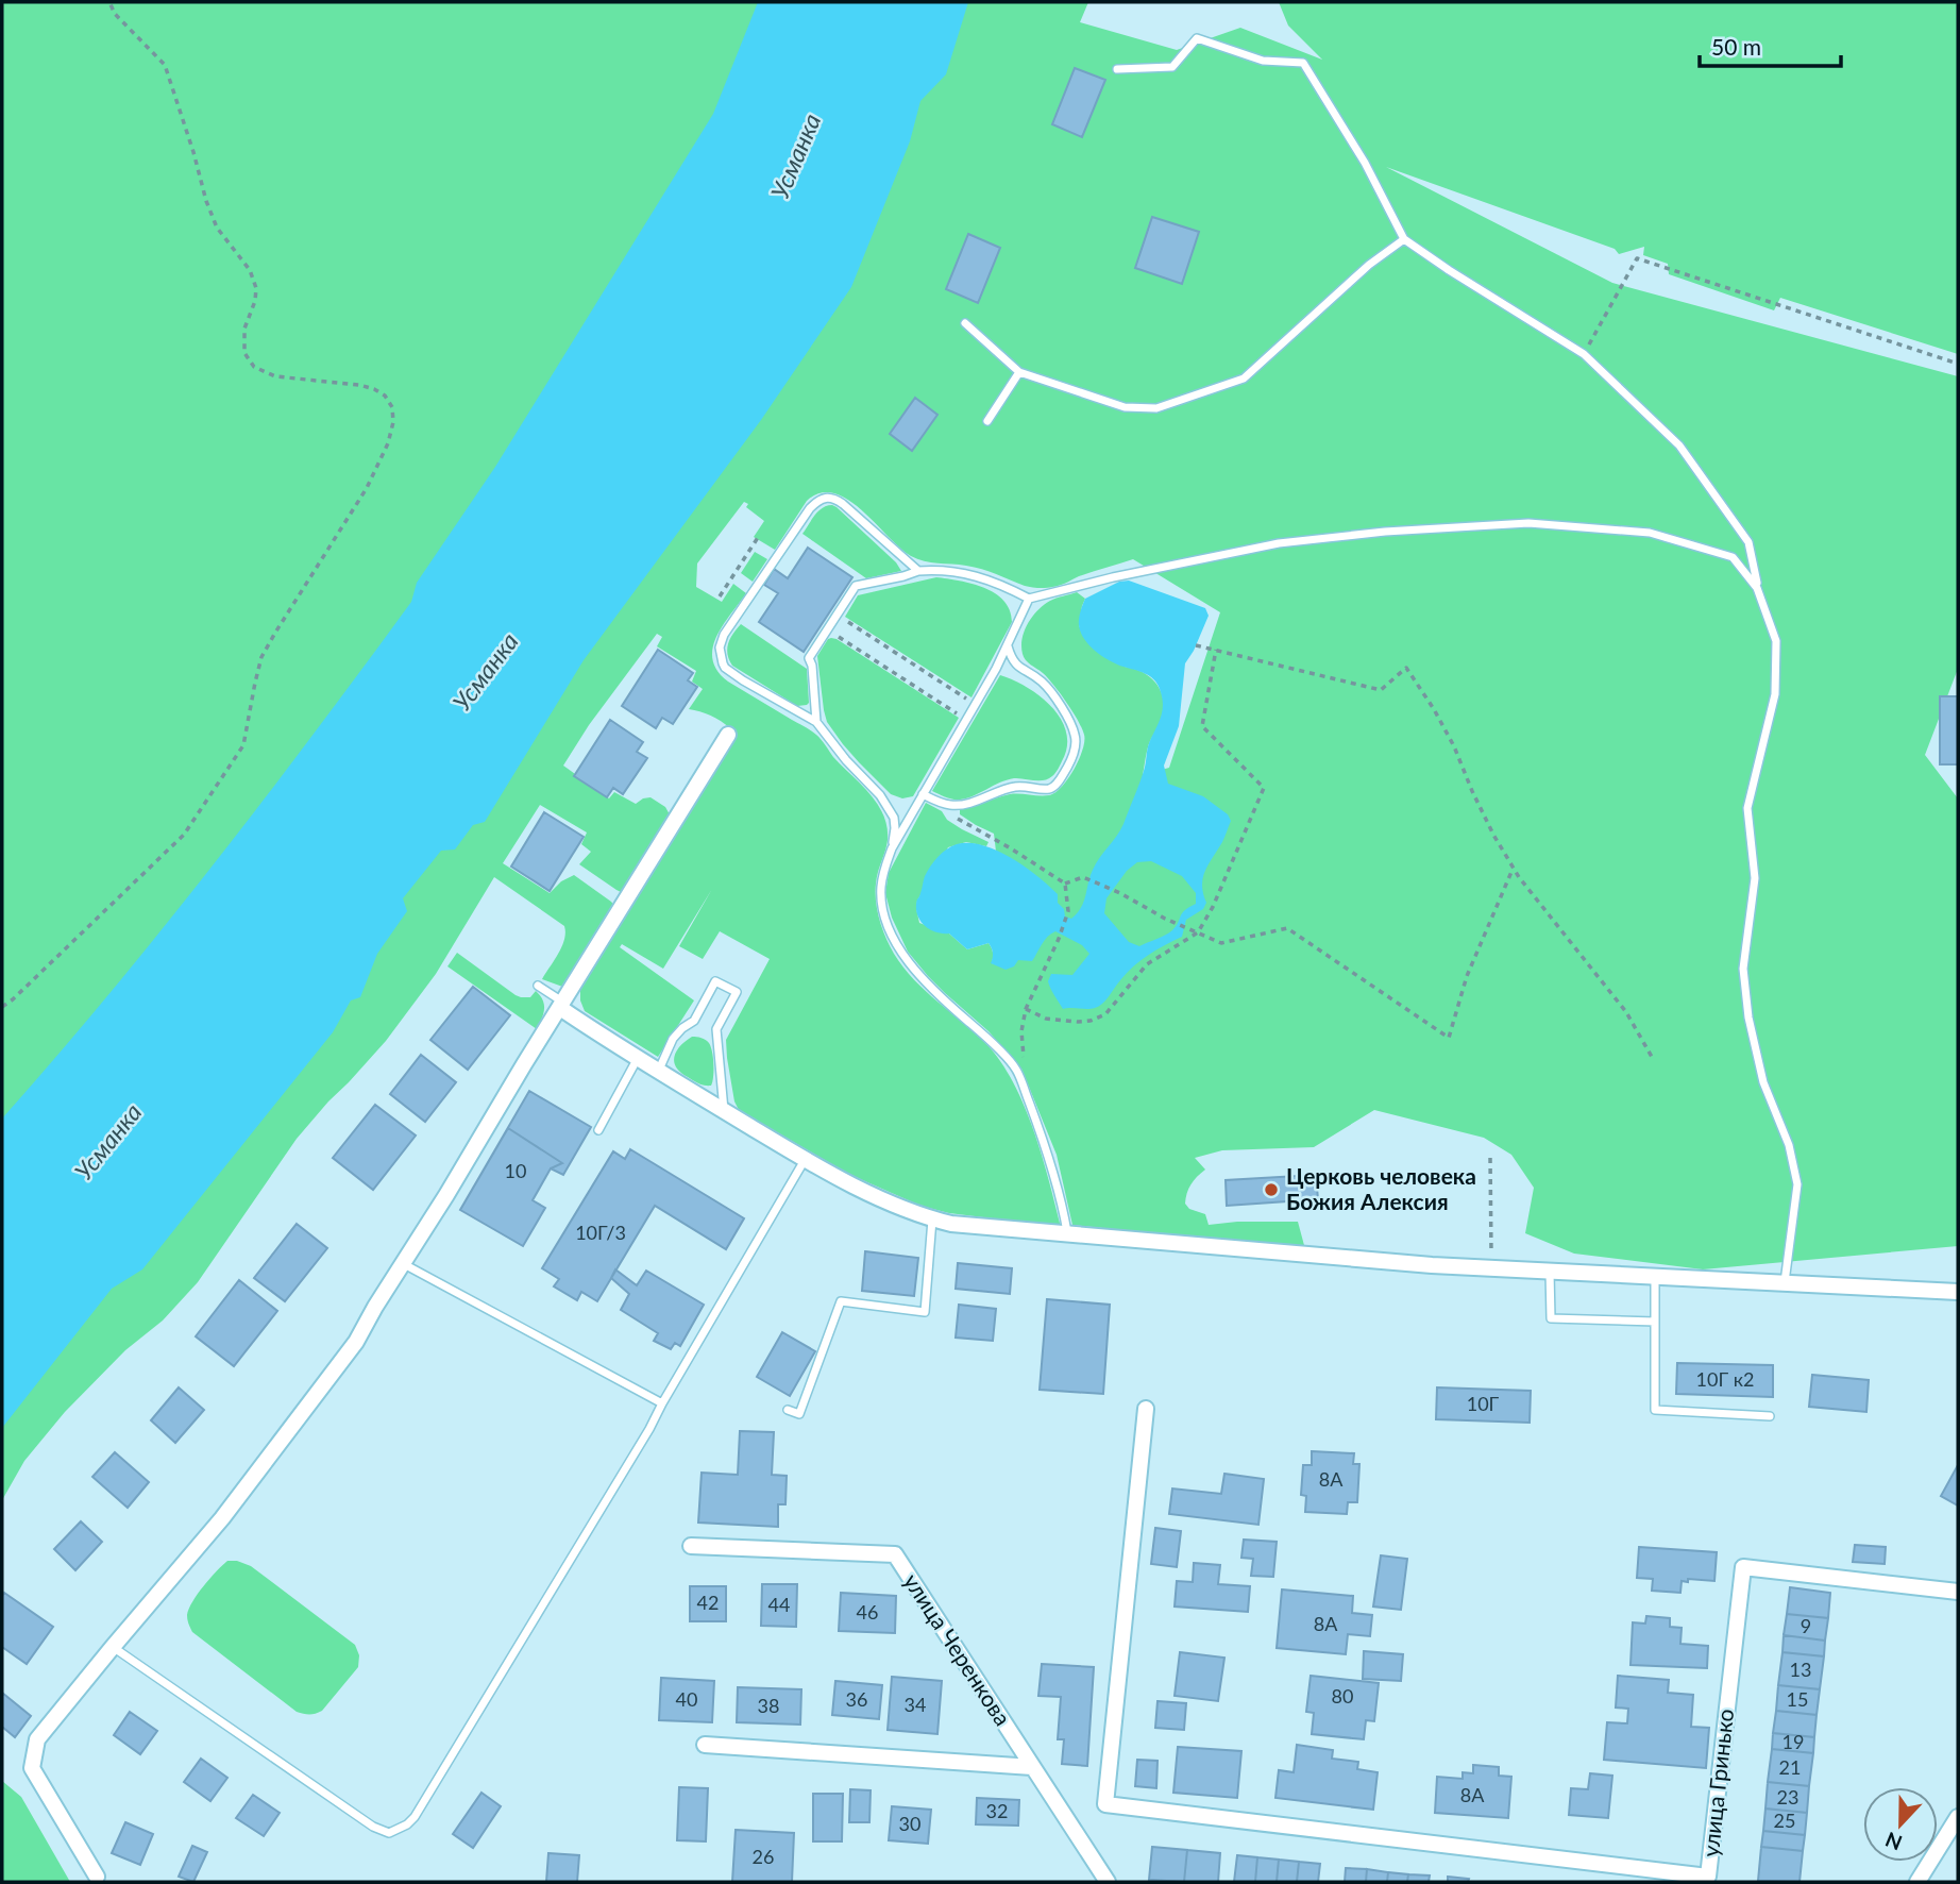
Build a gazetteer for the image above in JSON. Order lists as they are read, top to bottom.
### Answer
{
  "streets": {
    "street": ["улица Черенкова", "улица Гринько"]
  },
  "water": ["Усманка"],
  "places": ["Церковь человека Божия Алексия"],
  "house_numbers": [
    "10",
    "10Г/3",
    "10Г к2",
    "10Г",
    "8А",
    "42",
    "44",
    "46",
    "8А",
    "9",
    "13",
    "80",
    "40",
    "36",
    "15",
    "34",
    "38",
    "19",
    "21",
    "8А",
    "23",
    "32",
    "25",
    "30",
    "26"
  ],
  "scale_bar": "50 m",
  "north": "bottom"
}
